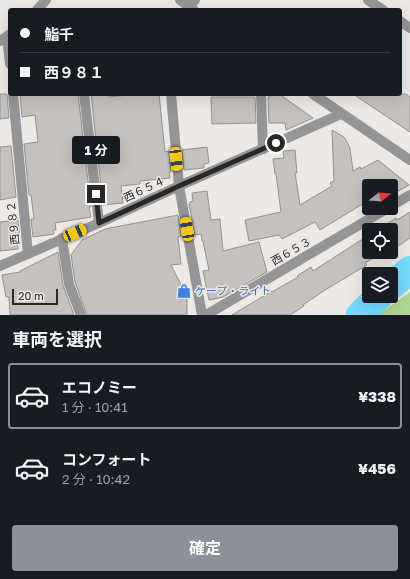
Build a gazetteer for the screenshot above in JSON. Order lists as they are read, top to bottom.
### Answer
{
  "streets": {
    "street": ["西６５４", "西９８２", "西６５３"]
  },
  "crossings": [
    ["西６５４", "西９８２"]
  ],
  "places": {
    "shop": ["ケープ・ライト"]
  },
  "scale_bar": "20 m",
  "north": "right",
  "page": {
    "banner": ["鮨千", "西９８１"],
    "bubble": "1 分",
    "scale": "20 m",
    "heading": "車両を選択",
    "list": [
      {
        "name": "エコノミー",
        "note": "1 分 · 10:41",
        "value": "¥338"
      },
      {
        "name": "コンフォート",
        "note": "2 分 · 10:42",
        "value": "¥456"
      }
    ],
    "buttons": "確定"
  }
}
